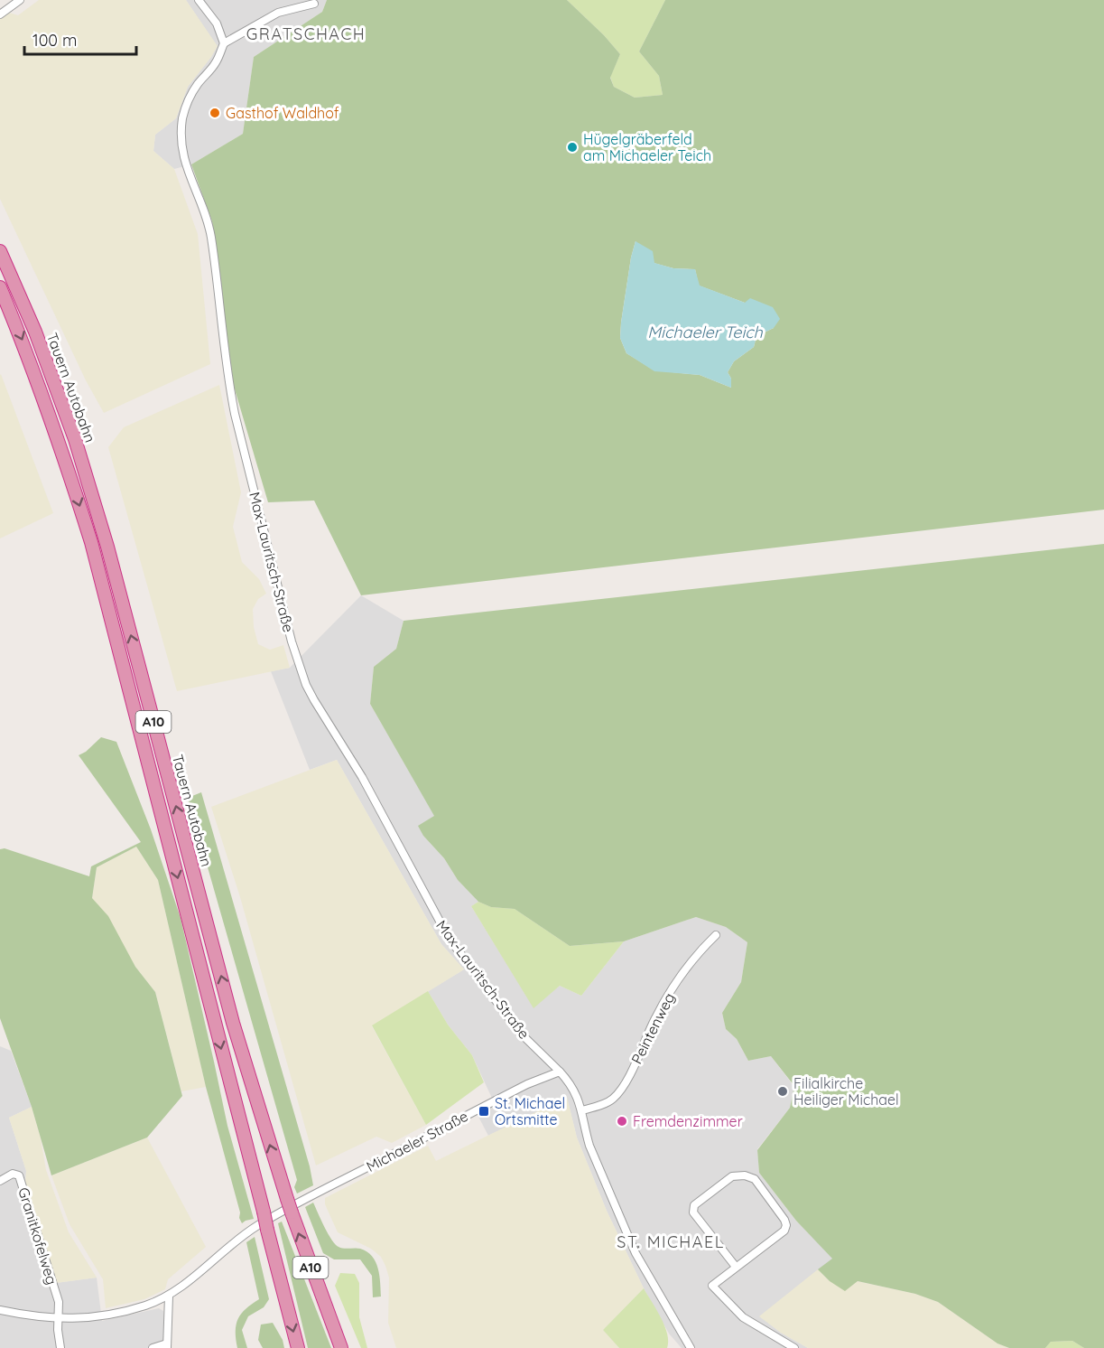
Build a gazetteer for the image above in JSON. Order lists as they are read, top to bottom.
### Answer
{
  "streets": {
    "highway": ["Tauern Autobahn", "A10"],
    "street": [
      "Max-Lauritsch-Straße",
      "Peintenweg",
      "Michaeler Straße",
      "Granitkofelweg"
    ]
  },
  "crossings": [
    ["Max-Lauritsch-Straße", "Michaeler Straße"],
    ["Michaeler Straße", "Granitkofelweg"]
  ],
  "districts": ["GRATSCHACH", "ST. MICHAEL"],
  "water": ["Michaeler Teich"],
  "places": {
    "other": [
      "Gasthof Waldhof",
      "Hügelgräberfeld am Michaeler Teich",
      "Filialkirche Heiliger Michael",
      "Fremdenzimmer"
    ],
    "transit": ["St. Michael Ortsmitte"]
  },
  "scale_bar": "100 m"
}
